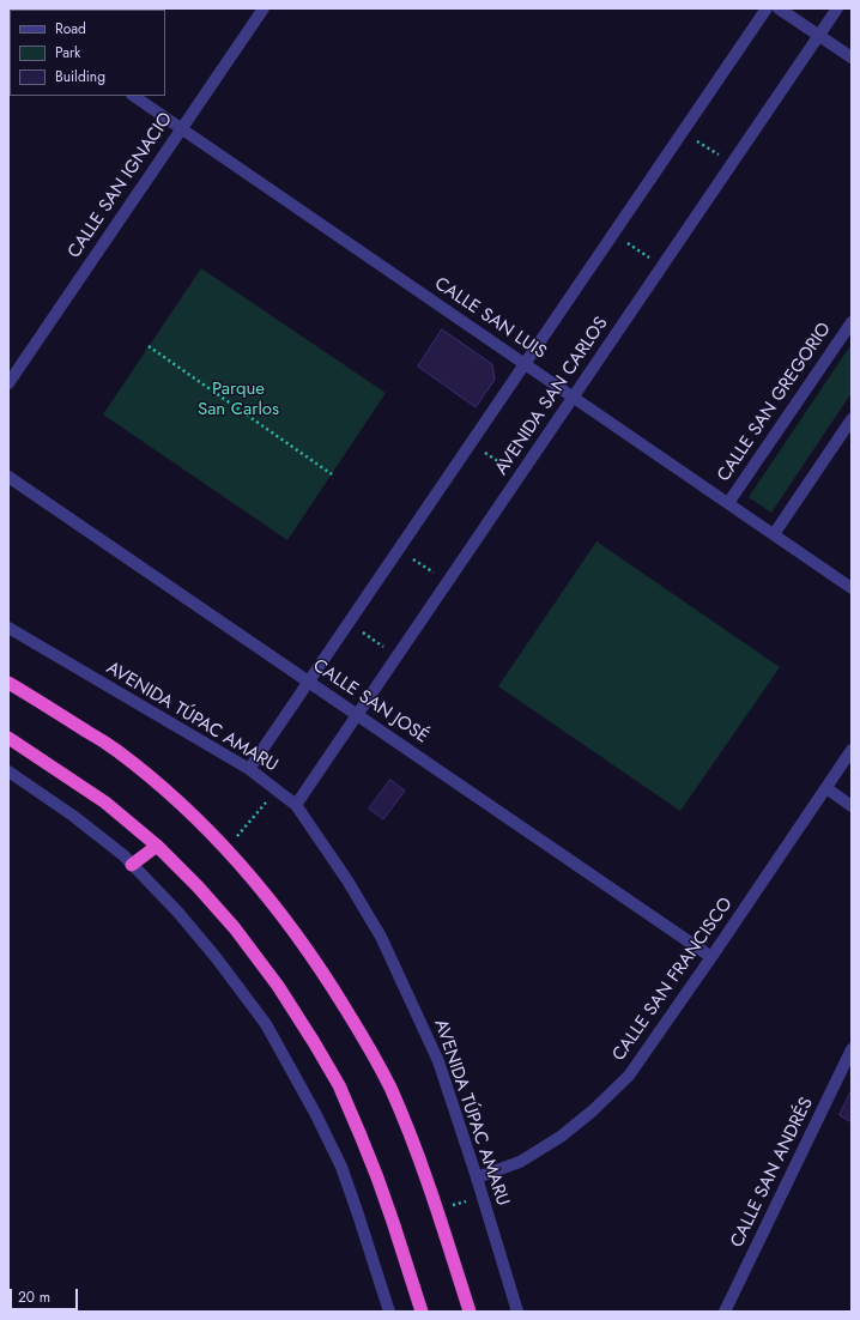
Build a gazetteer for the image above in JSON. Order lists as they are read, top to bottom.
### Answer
{
  "streets": {
    "street": [
      "CALLE SAN IGNACIO",
      "CALLE SAN LUIS",
      "AVENIDA SAN CARLOS",
      "CALLE SAN GREGORIO",
      "CALLE SAN JOSÉ",
      "AVENIDA TÚPAC AMARU",
      "CALLE SAN FRANCISCO",
      "CALLE SAN ANDRÉS"
    ]
  },
  "crossings": [
    ["CALLE SAN IGNACIO", "CALLE SAN LUIS"],
    ["CALLE SAN LUIS", "AVENIDA SAN CARLOS"],
    ["CALLE SAN LUIS", "CALLE SAN GREGORIO"],
    ["AVENIDA SAN CARLOS", "CALLE SAN JOSÉ"],
    ["AVENIDA SAN CARLOS", "AVENIDA TÚPAC AMARU"],
    ["CALLE SAN JOSÉ", "CALLE SAN FRANCISCO"],
    ["AVENIDA TÚPAC AMARU", "CALLE SAN FRANCISCO"]
  ],
  "parks": ["Parque San Carlos"],
  "legend": ["Road", "Park", "Building"],
  "scale_bar": "20 m"
}
